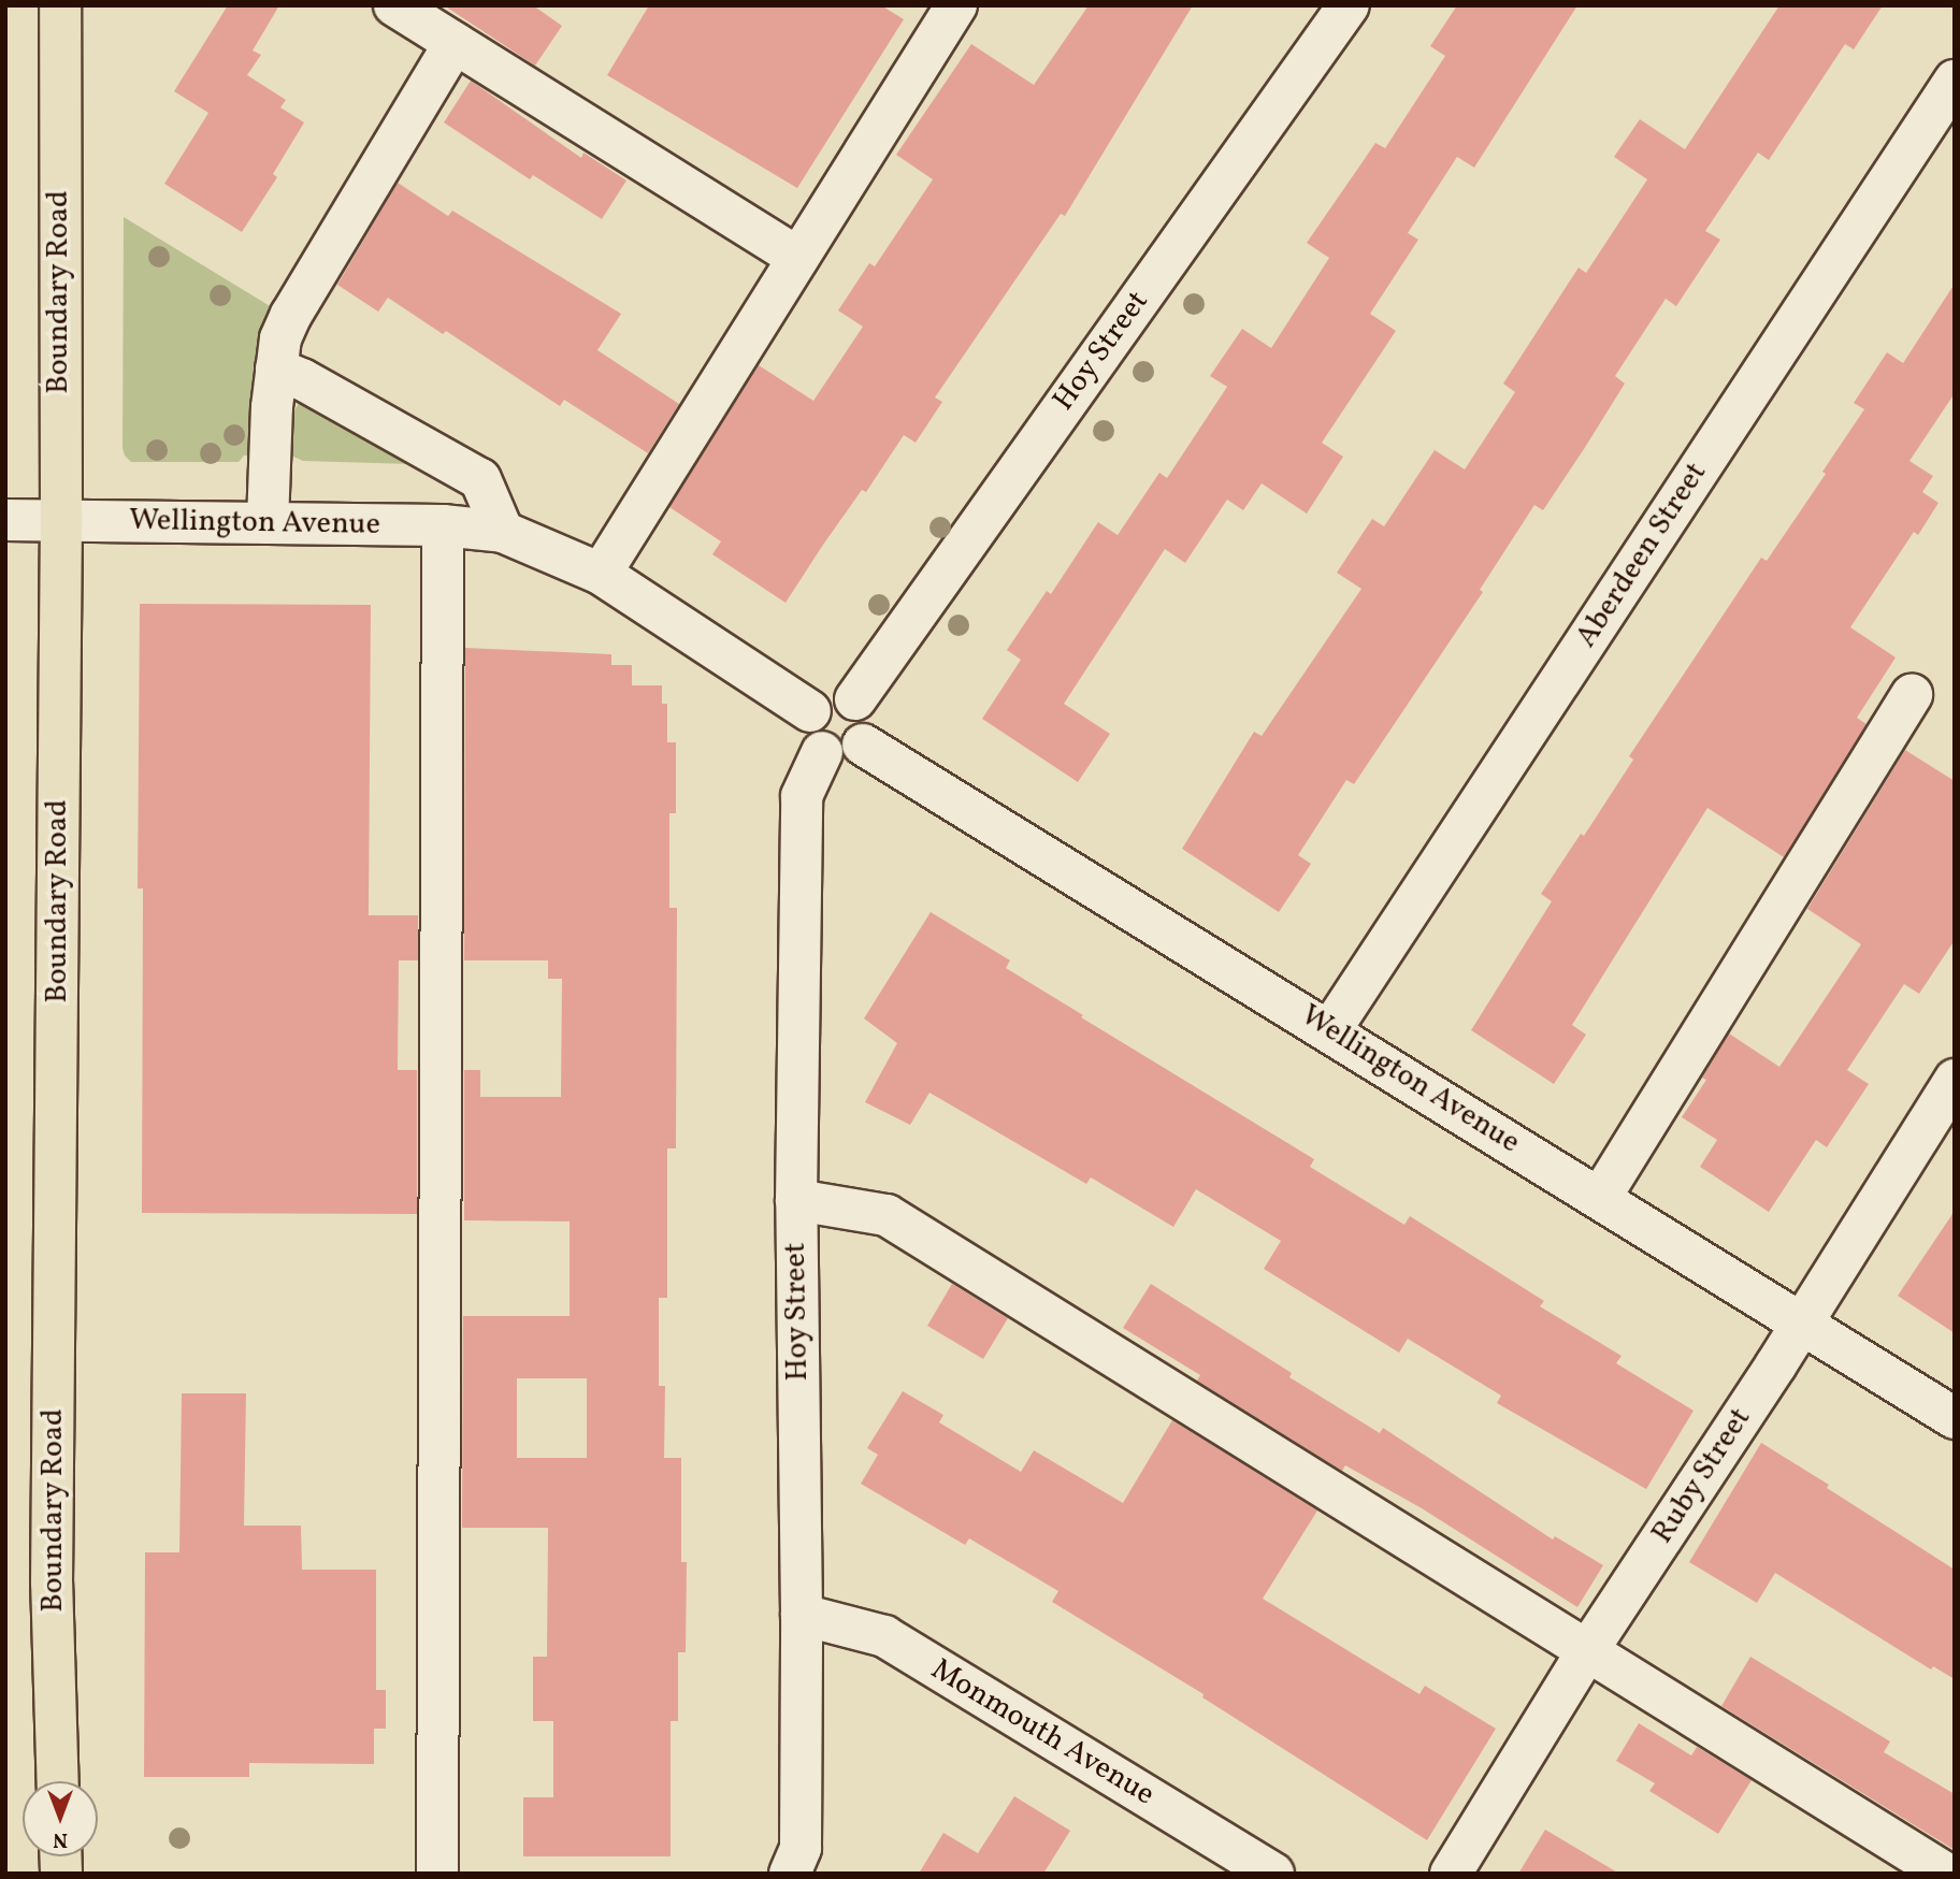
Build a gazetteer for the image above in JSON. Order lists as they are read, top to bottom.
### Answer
{
  "streets": {
    "main road": ["Boundary Road"],
    "street": [
      "Hoy Street",
      "Wellington Avenue",
      "Aberdeen Street",
      "Ruby Street",
      "Monmouth Avenue"
    ]
  },
  "crossings": [
    ["Boundary Road", "Wellington Avenue"],
    ["Hoy Street", "Wellington Avenue"],
    ["Hoy Street", "Monmouth Avenue"],
    ["Wellington Avenue", "Aberdeen Street"],
    ["Wellington Avenue", "Ruby Street"]
  ],
  "north": "bottom"
}
